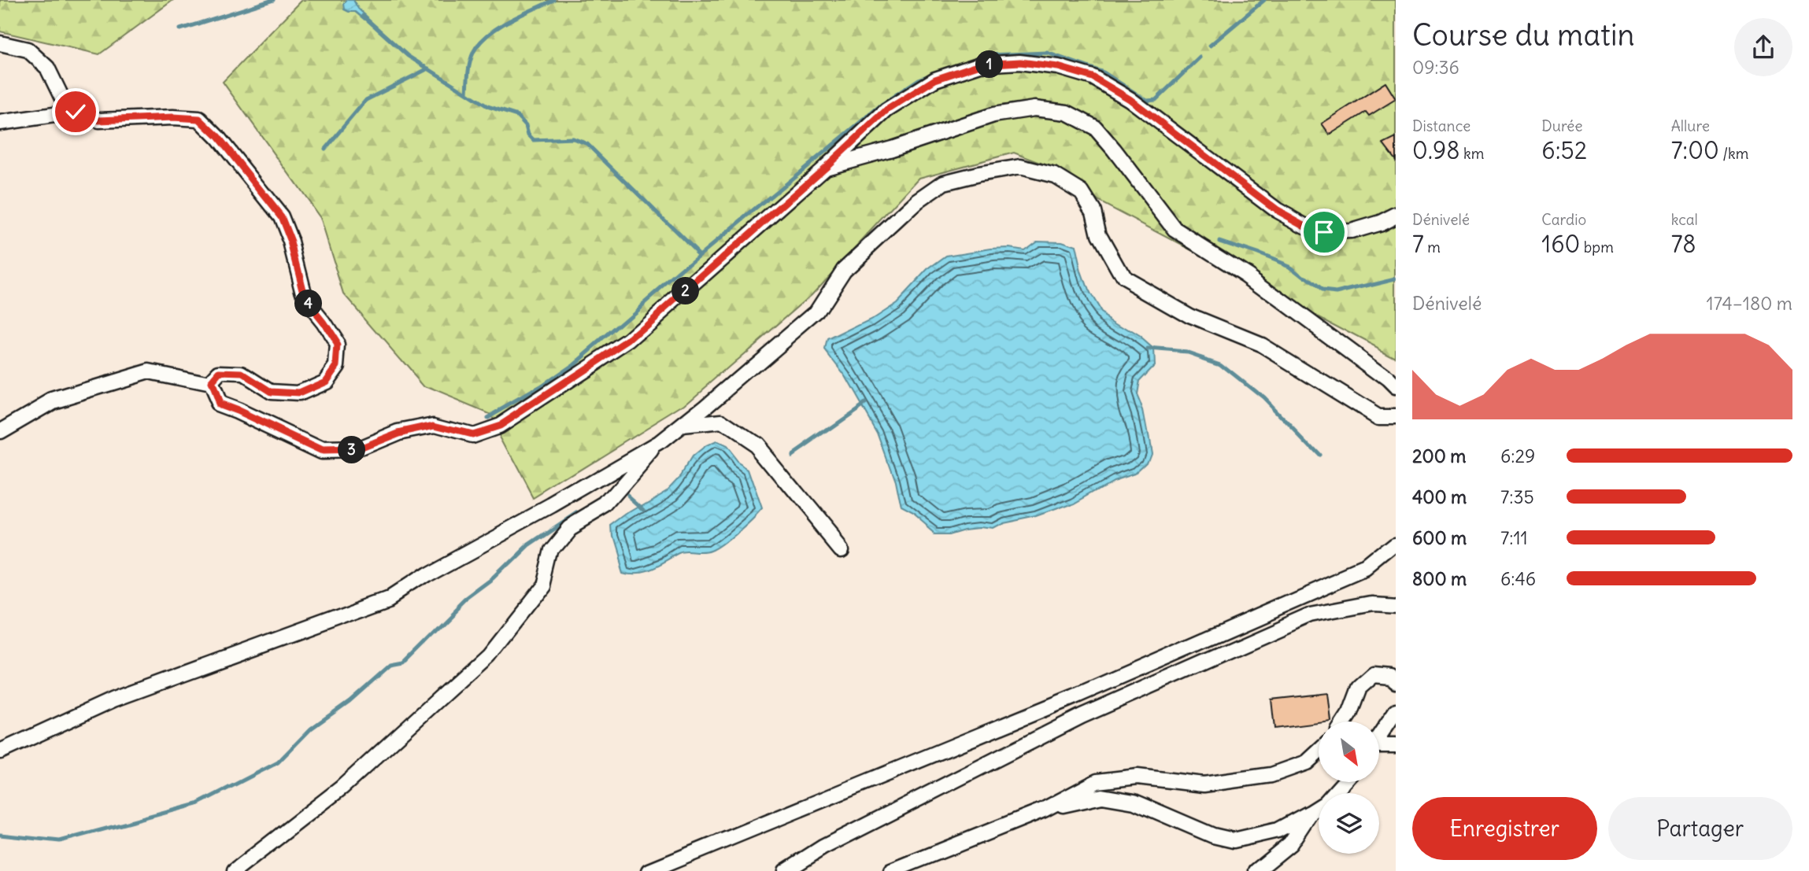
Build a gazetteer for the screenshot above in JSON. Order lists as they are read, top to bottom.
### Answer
{
  "north": "bottom right",
  "page": {
    "heading": ["Course du matin", "09:36"],
    "pins": [
      "1",
      "2",
      "4",
      "3"
    ],
    "stats": [
      ["Distance", "0.98 km"],
      ["Durée", "6:52"],
      ["Allure", "7:00 /km"],
      ["Dénivelé", "7 m"],
      ["Cardio", "160 bpm"],
      ["kcal", "78"]
    ],
    "chart": ["Dénivelé", "174–180 m"],
    "list": [
      {
        "name": "200 m",
        "note": "6:29"
      },
      {
        "name": "400 m",
        "note": "7:35"
      },
      {
        "name": "600 m",
        "note": "7:11"
      },
      {
        "name": "800 m",
        "note": "6:46"
      }
    ],
    "buttons": ["Enregistrer", "Partager"]
  }
}
